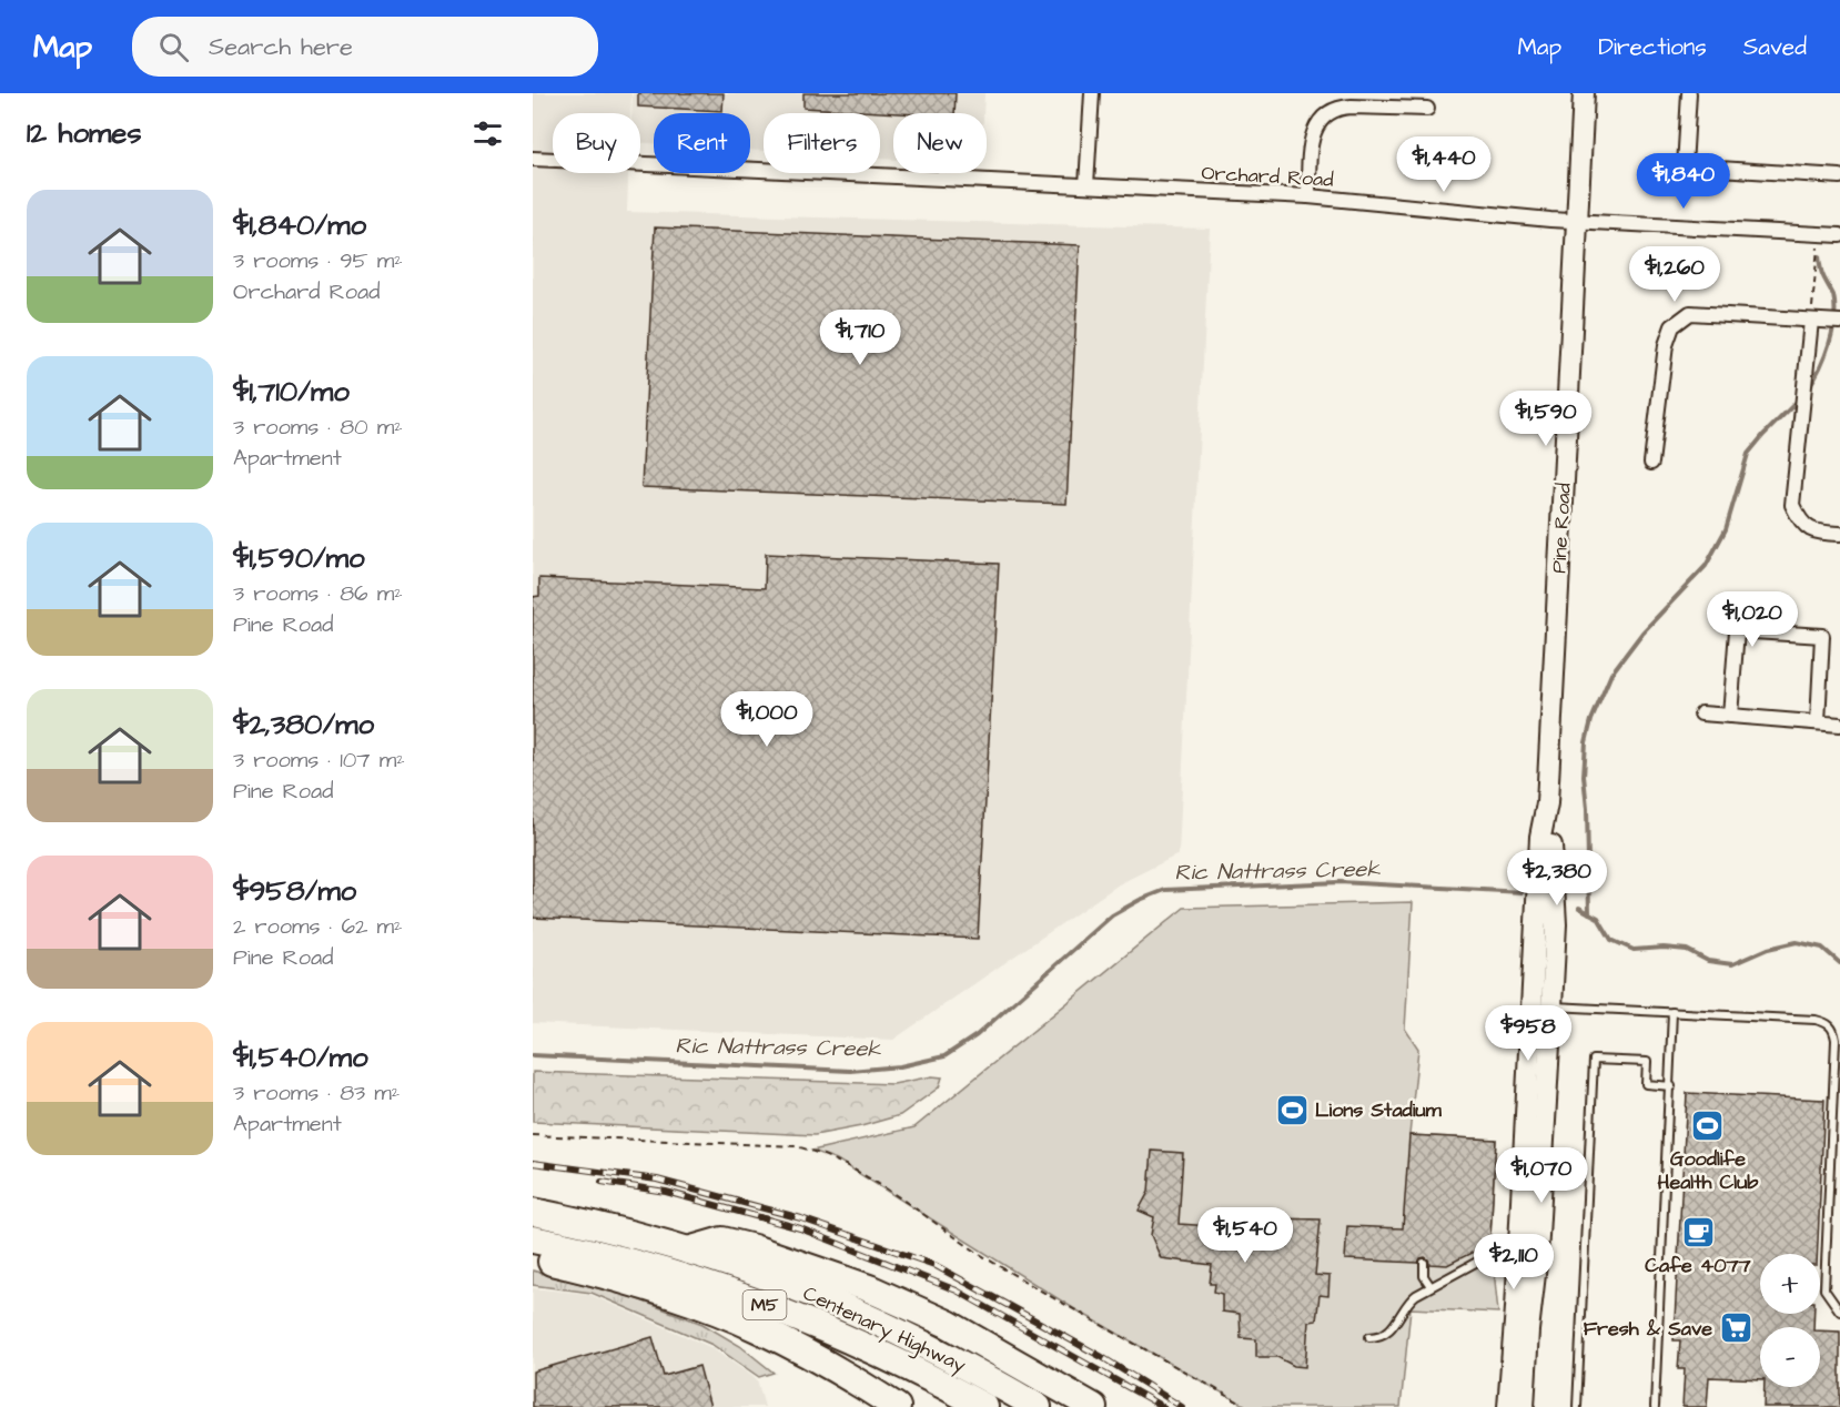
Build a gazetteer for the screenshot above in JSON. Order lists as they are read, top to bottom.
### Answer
{
  "streets": {
    "highway": ["M5", "Centenary Highway"],
    "street": ["Orchard Road", "Pine Road"]
  },
  "crossings": [
    ["Orchard Road", "Pine Road"]
  ],
  "water": ["Ric Nattrass Creek"],
  "places": {
    "sports": ["Lions Stadium", "Goodlife Health Club"],
    "cafe": ["Cafe 4077"],
    "supermarket": ["Fresh & Save"]
  },
  "page": {
    "header": "Map",
    "search": "Search here",
    "nav": ["Map", "Directions", "Saved"],
    "heading": "12 homes",
    "chip": [
      "Buy",
      "Rent",
      "Filters",
      "New"
    ],
    "price": [
      "$1,440",
      "$1,840",
      "$1,260",
      "$1,710",
      "$1,590",
      "$1,020",
      "$1,000",
      "$2,380",
      "$958",
      "$1,070",
      "$1,540",
      "$2,110"
    ],
    "list": [
      {
        "name": "$1,840/mo",
        "note": "3 rooms · 95 m² · Orchard Road"
      },
      {
        "name": "$1,710/mo",
        "note": "3 rooms · 80 m² · Apartment"
      },
      {
        "name": "$1,590/mo",
        "note": "3 rooms · 86 m² · Pine Road"
      },
      {
        "name": "$2,380/mo",
        "note": "3 rooms · 107 m² · Pine Road"
      },
      {
        "name": "$958/mo",
        "note": "2 rooms · 62 m² · Pine Road"
      },
      {
        "name": "$1,540/mo",
        "note": "3 rooms · 83 m² · Apartment"
      }
    ],
    "map_buttons": ["+", "−"]
  }
}
